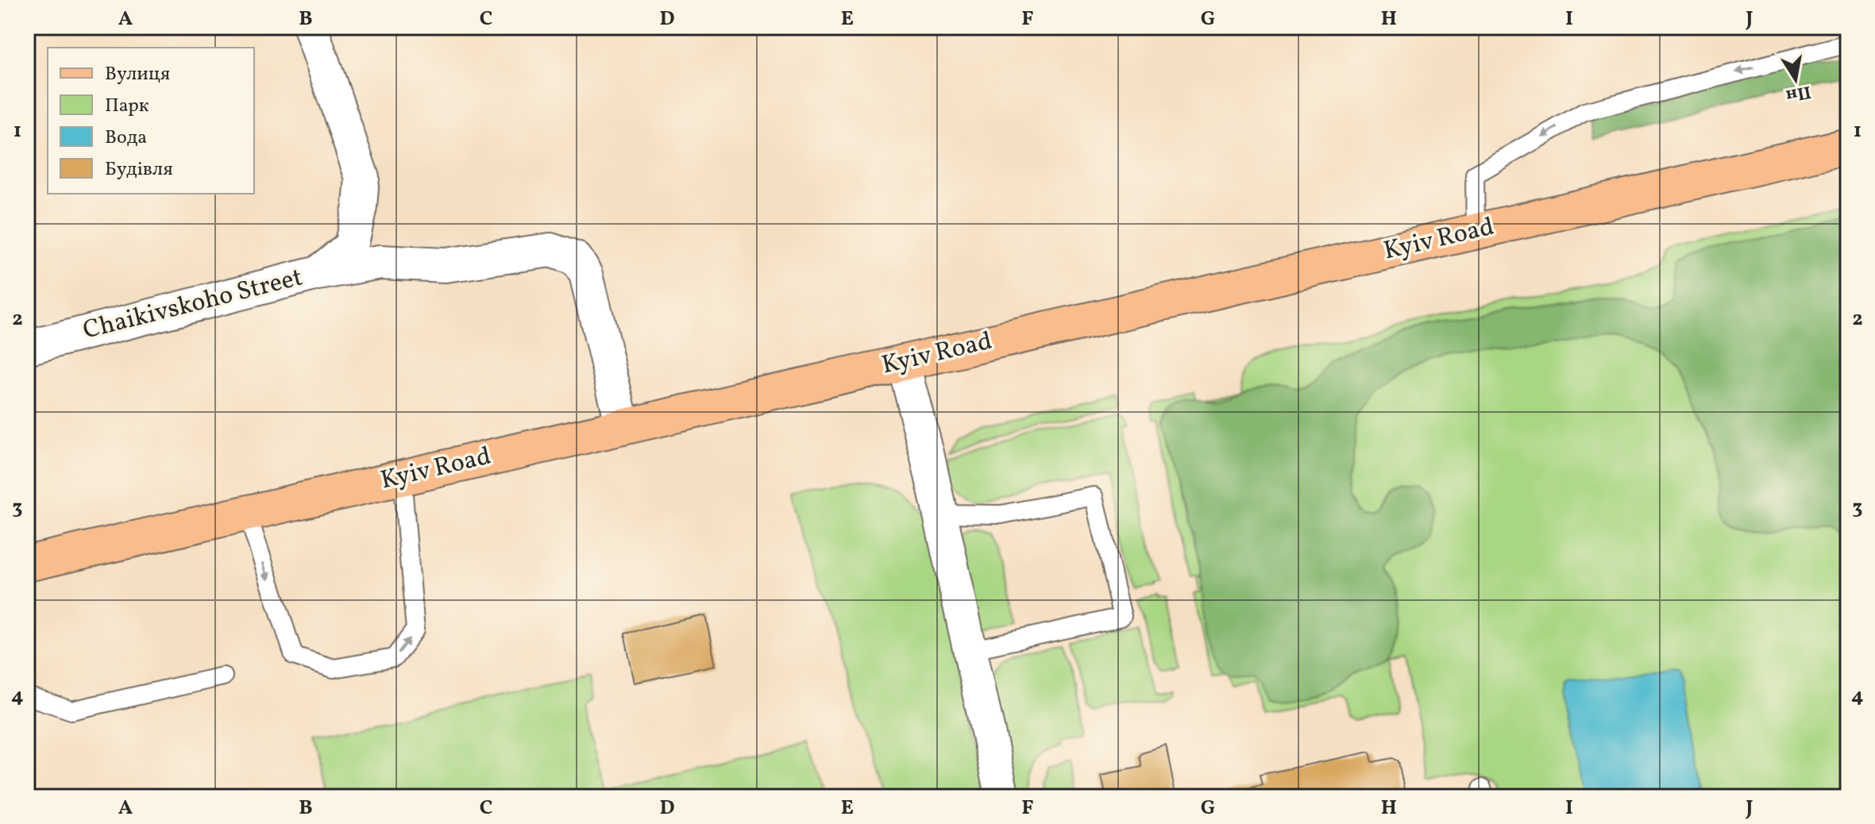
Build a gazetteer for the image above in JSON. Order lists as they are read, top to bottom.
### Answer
{
  "streets": {
    "main road": ["Kyiv Road"],
    "street": ["Chaikivskoho Street"]
  },
  "legend": [
    "Вулиця",
    "Парк",
    "Вода",
    "Будівля"
  ],
  "north": "bottom",
  "grid": {
    "columns": [
      "A",
      "B",
      "C",
      "D",
      "E",
      "F",
      "G",
      "H",
      "I",
      "J"
    ],
    "rows": [
      "1",
      "2",
      "3",
      "4"
    ]
  }
}
